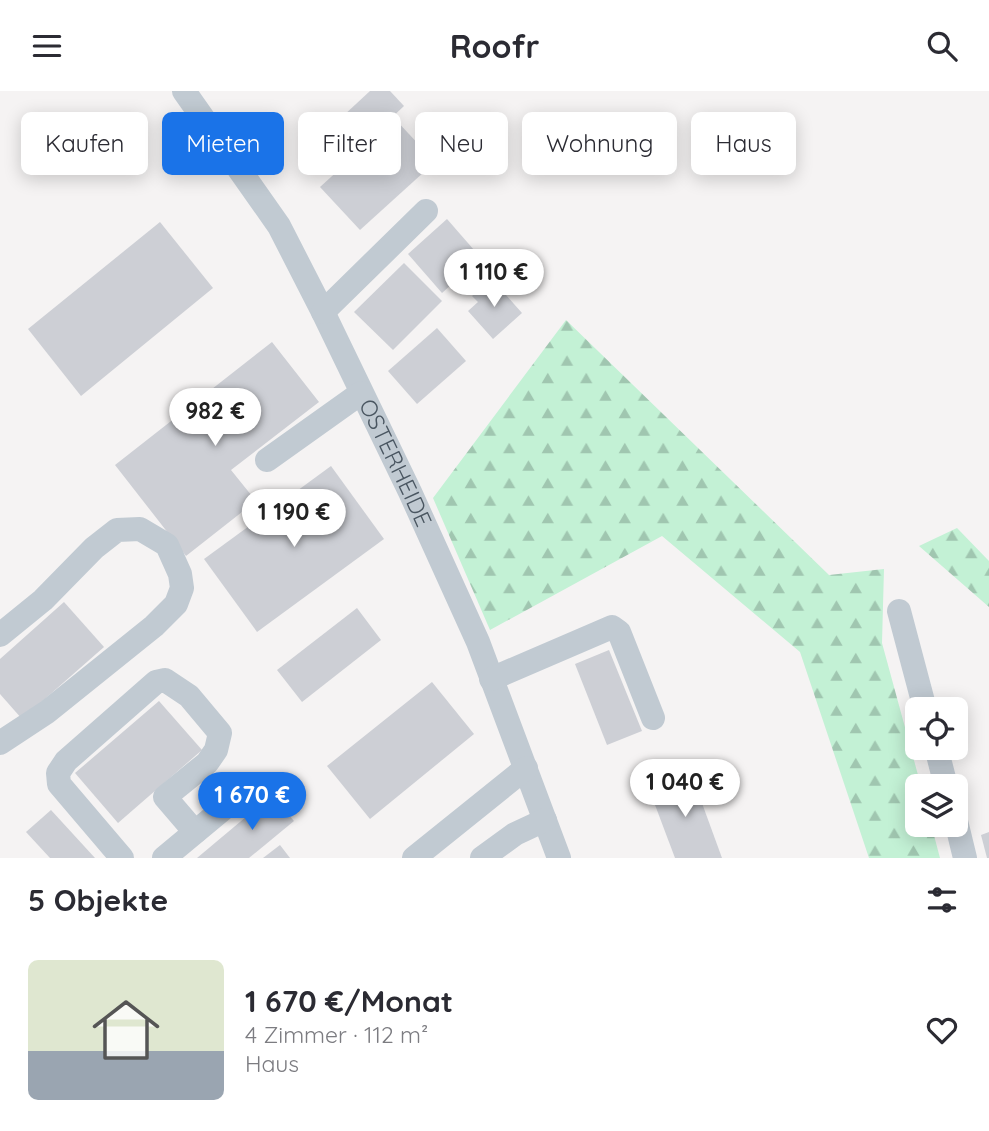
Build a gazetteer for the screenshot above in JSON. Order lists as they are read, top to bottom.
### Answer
{
  "streets": {
    "street": ["OSTERHEIDE"]
  },
  "page": {
    "header": "Roofr",
    "chip": [
      "Kaufen",
      "Mieten",
      "Filter",
      "Neu",
      "Wohnung",
      "Haus"
    ],
    "price": [
      "1 110 €",
      "982 €",
      "1 190 €",
      "1 040 €",
      "1 670 €"
    ],
    "heading": "5 Objekte",
    "list": [
      {
        "name": "1 670 €/Monat",
        "note": "4 Zimmer · 112 m² · Haus"
      }
    ]
  }
}
